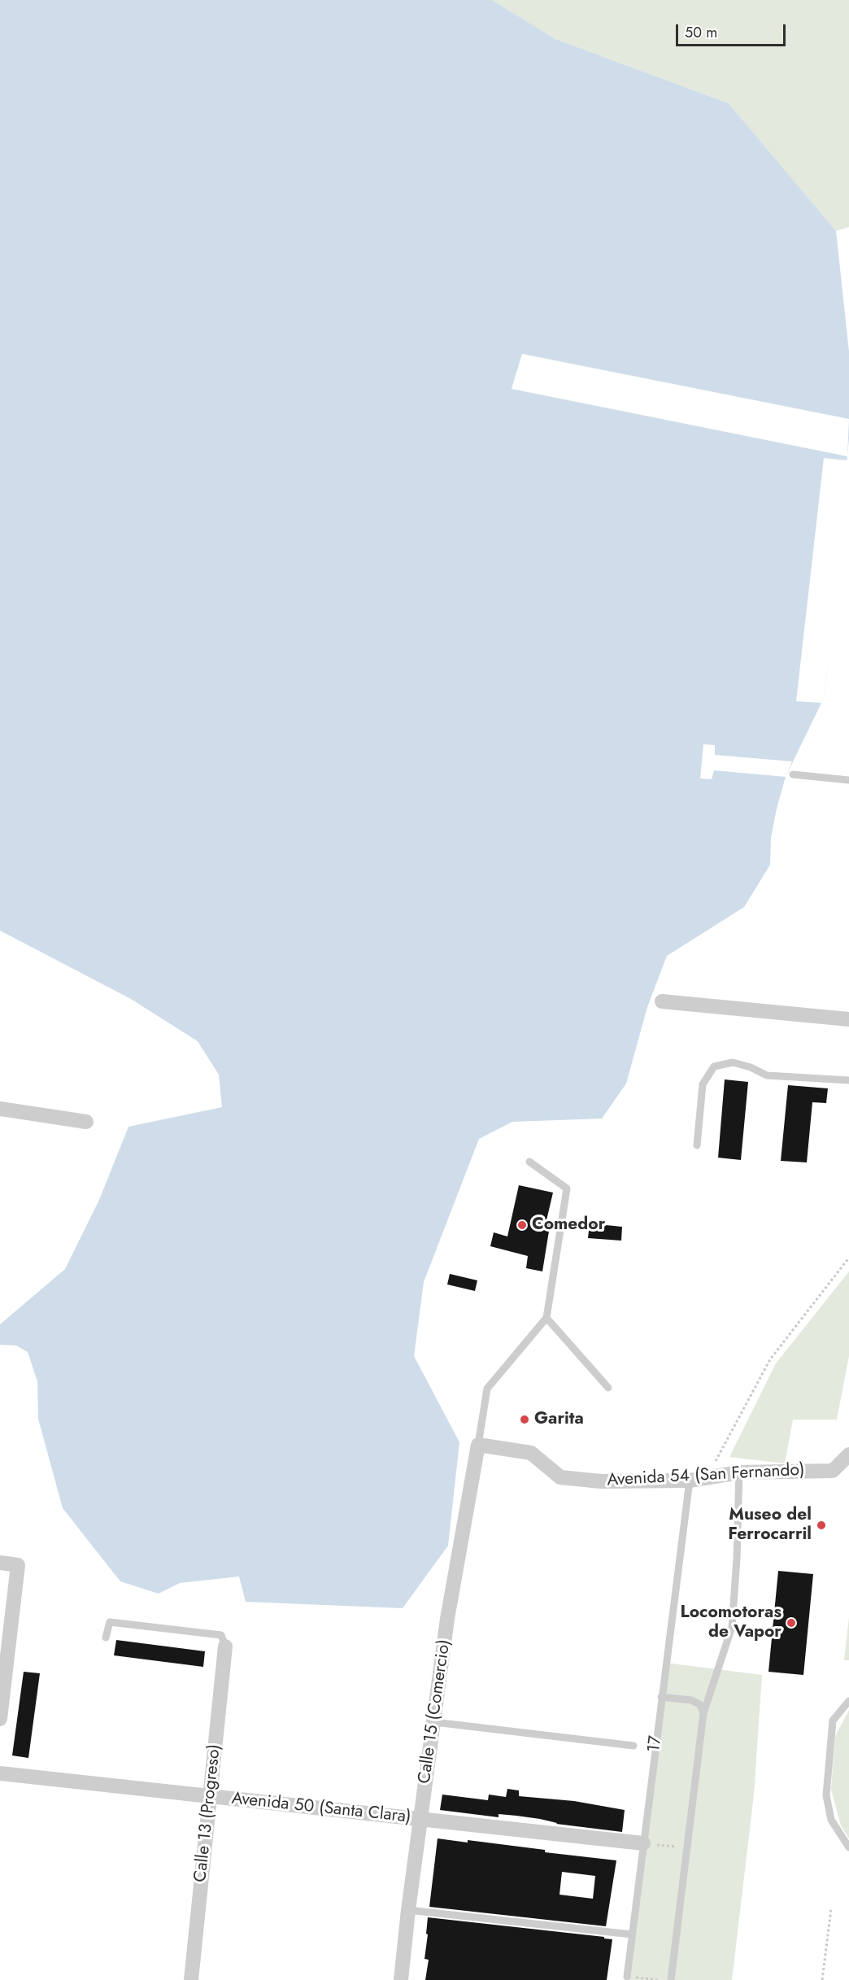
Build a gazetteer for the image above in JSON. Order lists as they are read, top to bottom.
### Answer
{
  "streets": {
    "street": [
      "Avenida 54 (San Fernando)",
      "Calle 15 (Comercio)",
      "Avenida 50 (Santa Clara)",
      "Calle 13 (Progreso)"
    ],
    "lane": ["17"]
  },
  "crossings": [
    ["Avenida 54 (San Fernando)", "Calle 15 (Comercio)"],
    ["Avenida 54 (San Fernando)", "17"],
    ["Calle 15 (Comercio)", "Avenida 50 (Santa Clara)"],
    ["17", "Avenida 50 (Santa Clara)"],
    ["Avenida 50 (Santa Clara)", "Calle 13 (Progreso)"]
  ],
  "places": [
    "Comedor",
    "Garita",
    "Museo del Ferrocarril",
    "Locomotoras de Vapor"
  ],
  "scale_bar": "50 m"
}
